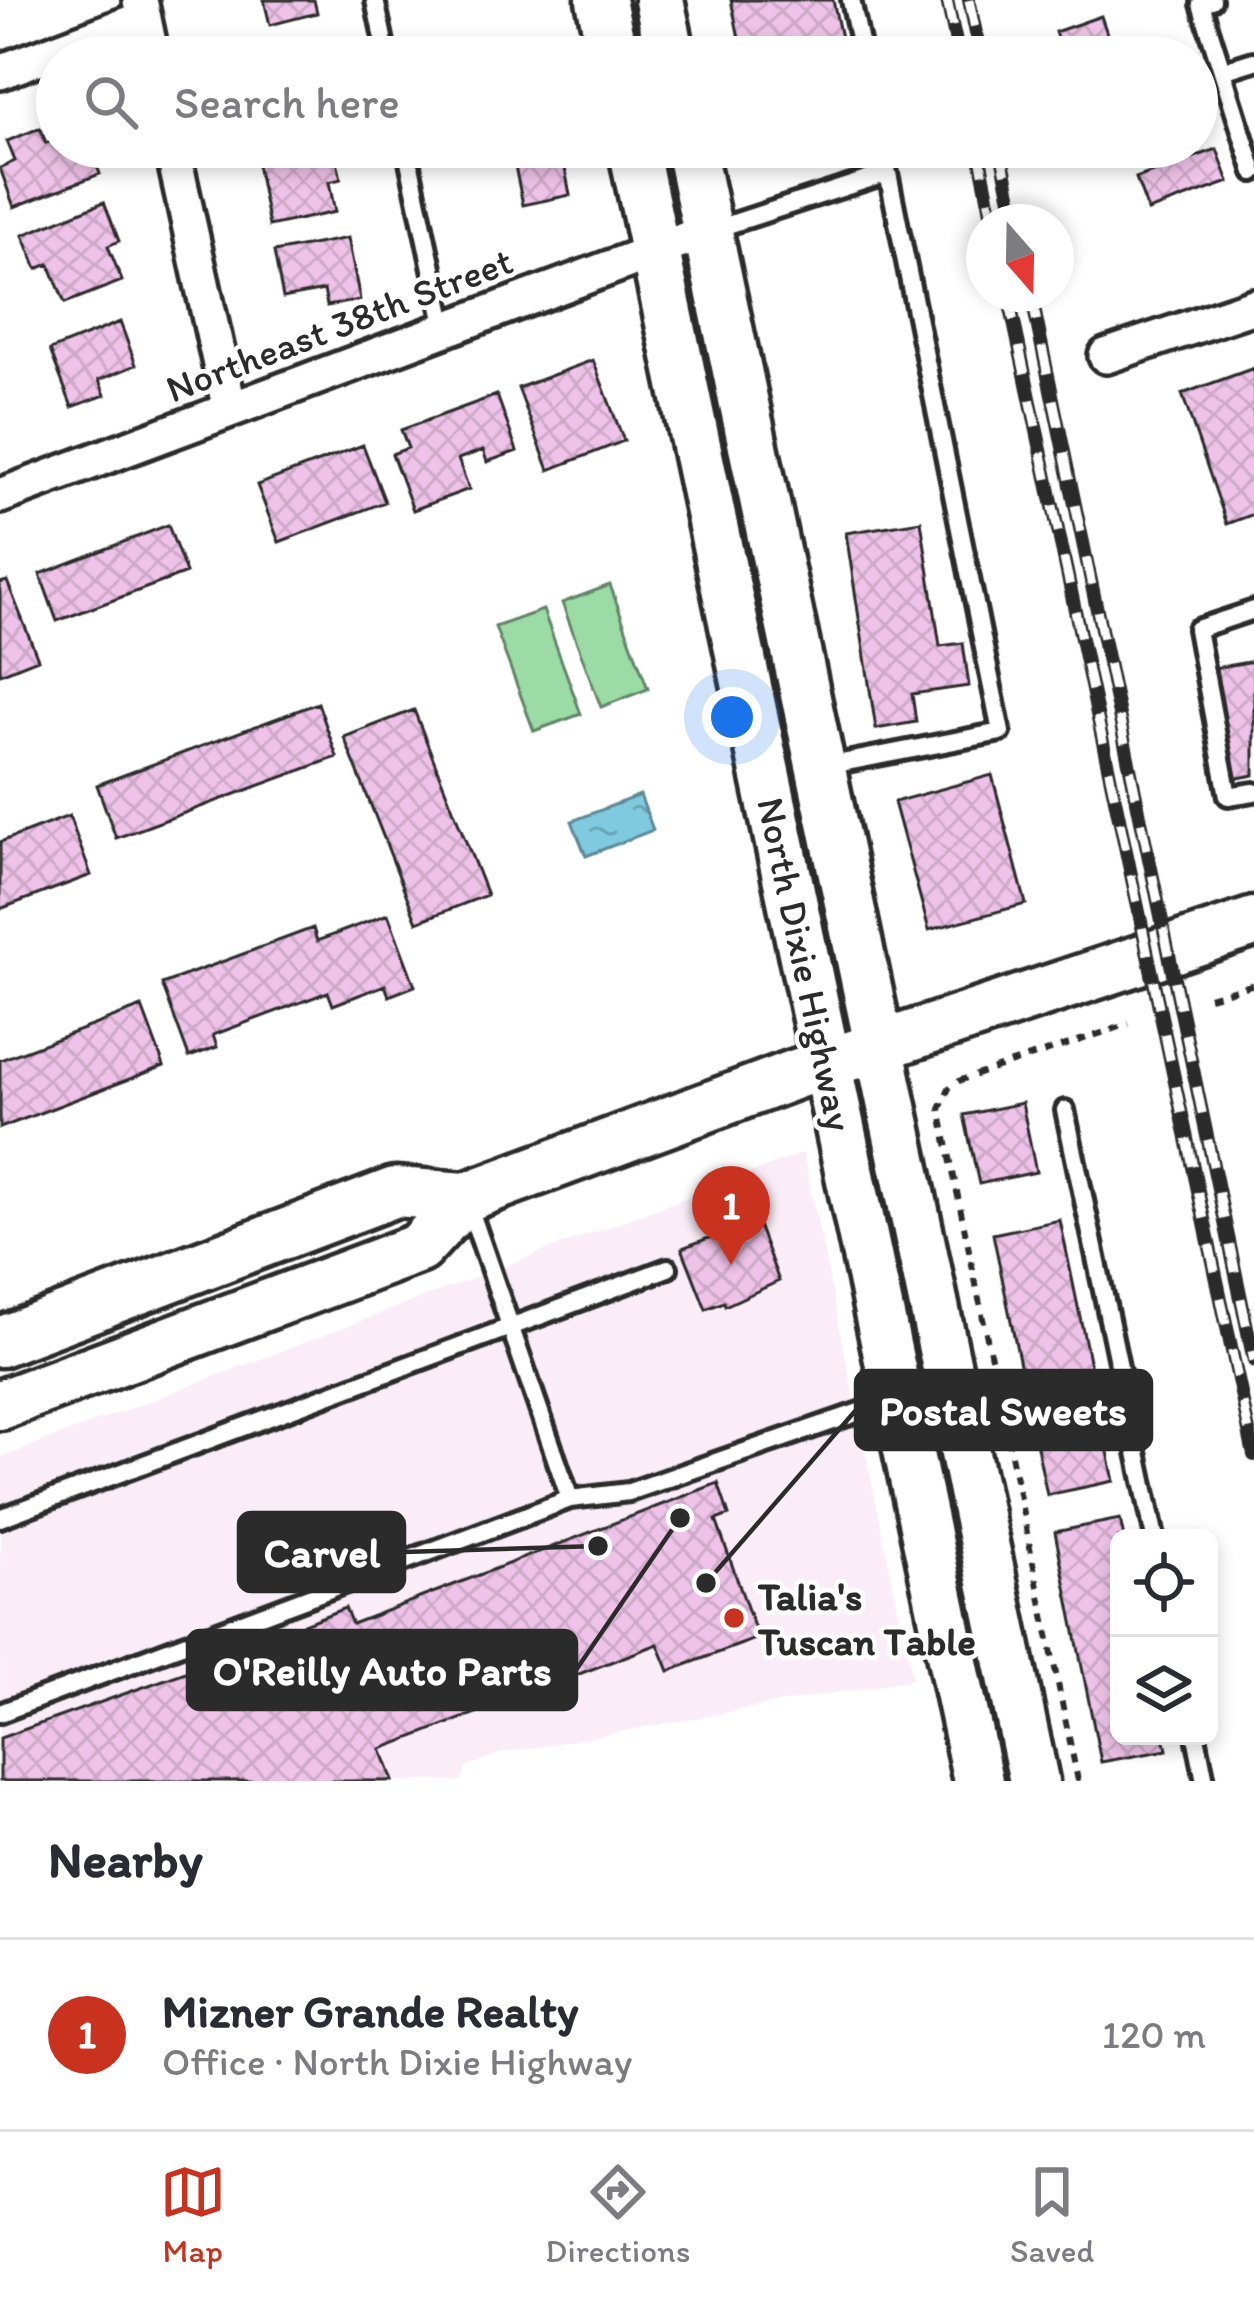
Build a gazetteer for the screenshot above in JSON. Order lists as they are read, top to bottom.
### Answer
{
  "streets": {
    "main road": ["North Dixie Highway"],
    "street": ["Northeast 38th Street"]
  },
  "crossings": [
    ["Northeast 38th Street", "North Dixie Highway"]
  ],
  "places": [
    "O'Reilly Auto Parts",
    "Carvel",
    "Postal Sweets",
    "Talia's Tuscan Table"
  ],
  "north": "bottom",
  "page": {
    "search": "Search here",
    "pins": "1",
    "heading": "Nearby",
    "list": [
      {
        "mark": "1",
        "name": "Mizner Grande Realty",
        "note": "Office · North Dixie Highway",
        "value": "120 m"
      }
    ],
    "nav": ["Map", "Directions", "Saved"]
  }
}
